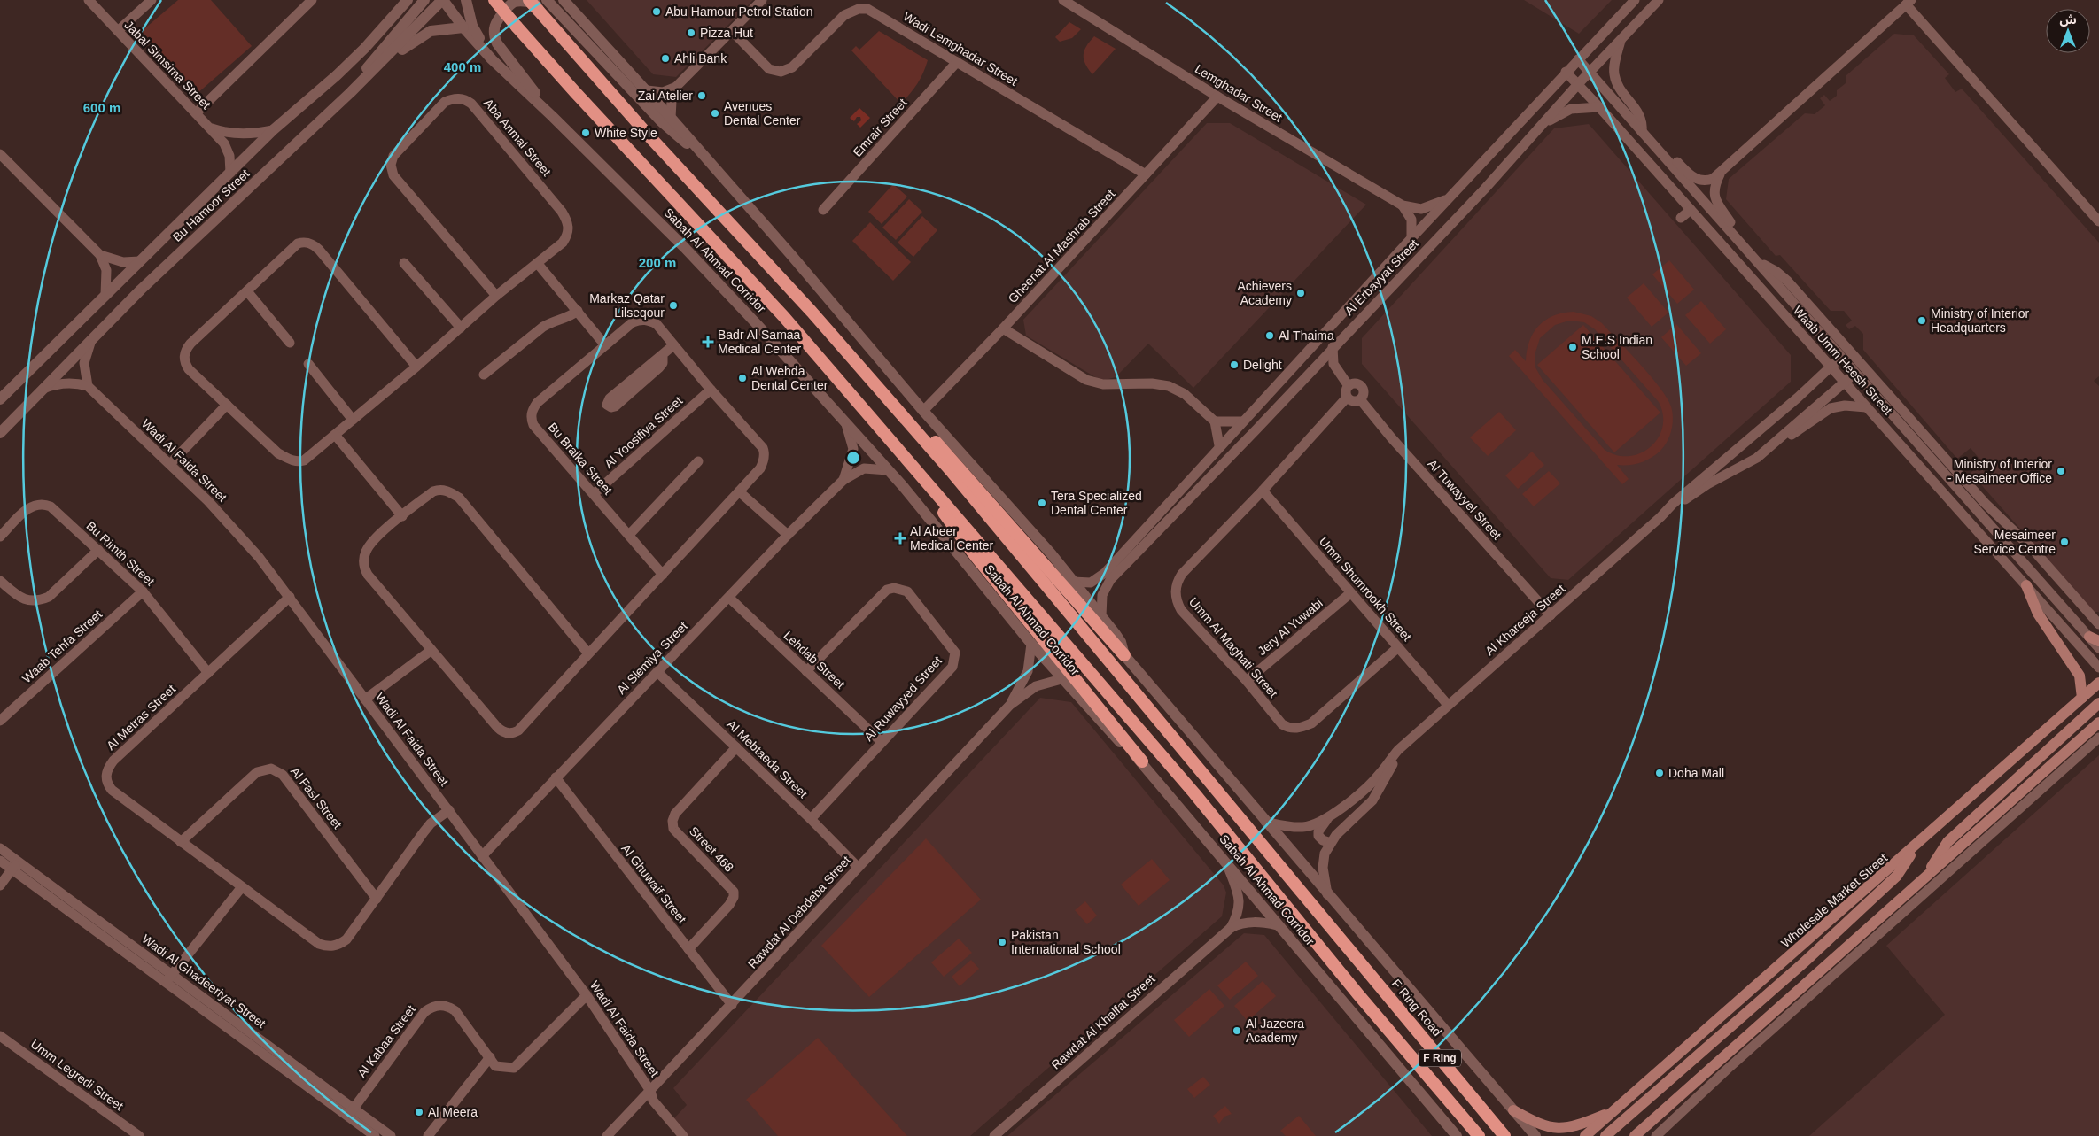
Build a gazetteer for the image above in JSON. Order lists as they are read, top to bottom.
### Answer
{
  "streets": {
    "highway": ["Sabah Al Ahmad Corridor", "F Ring Road", "F Ring"],
    "main road": ["Wholesale Market Street"],
    "street": [
      "Wadi Lemghadar Street",
      "Jabal Simsima Street",
      "Lemghadar Street",
      "Emrair Street",
      "Aba Anmal Street",
      "Bu Hamoor Street",
      "Gheenat Al Mashrab Street",
      "Al Erbayyat Street",
      "Waab Umm Heesh Street",
      "Al Yoosifiya Street",
      "Bu Braika Street",
      "Wadi Al Faida Street",
      "Al Tuwayyel Street",
      "Bu Rimth Street",
      "Umm Shumrookh Street",
      "Al Khareeja Street",
      "Jery Al Yuwabi",
      "Waab Tehfa Street",
      "Umm Al Maghati Street",
      "Al Slemiya Street",
      "Lehdab Street",
      "Al Ruwayyed Street",
      "Al Metras Street",
      "Al Mebtaeda Street",
      "Al Fasl Street",
      "Street 468",
      "Al Ghuwaif Street",
      "Rawdat Al Debdeba Street",
      "Wadi Al Ghadeeriyat Street",
      "Rawdat Al Khalfat Street",
      "Al Kabaa Street",
      "Umm Legredi Street"
    ]
  },
  "crossings": [
    ["Wadi Lemghadar Street", "Emrair Street"],
    ["Wadi Lemghadar Street", "Gheenat Al Mashrab Street"],
    ["Jabal Simsima Street", "Bu Hamoor Street"],
    ["Lemghadar Street", "Gheenat Al Mashrab Street"],
    ["Lemghadar Street", "Al Erbayyat Street"],
    ["Bu Hamoor Street", "Sabah Al Ahmad Corridor"],
    ["Sabah Al Ahmad Corridor", "Al Slemiya Street"],
    ["Sabah Al Ahmad Corridor", "Rawdat Al Debdeba Street"],
    ["Sabah Al Ahmad Corridor", "F Ring Road"],
    ["Sabah Al Ahmad Corridor", "Rawdat Al Khalfat Street"],
    ["Al Erbayyat Street", "Waab Umm Heesh Street"],
    ["Waab Umm Heesh Street", "Al Khareeja Street"],
    ["Al Yoosifiya Street", "Bu Braika Street"],
    ["Wadi Al Faida Street", "Al Slemiya Street"],
    ["Wadi Al Faida Street", "Al Metras Street"],
    ["Wadi Al Faida Street", "Rawdat Al Debdeba Street"],
    ["Wadi Al Faida Street", "Al Kabaa Street"],
    ["Al Tuwayyel Street", "Al Khareeja Street"],
    ["Al Tuwayyel Street", "Umm Al Maghati Street"],
    ["Bu Rimth Street", "Waab Tehfa Street"],
    ["Bu Rimth Street", "Al Metras Street"],
    ["Umm Shumrookh Street", "Al Khareeja Street"],
    ["Umm Shumrookh Street", "Jery Al Yuwabi"],
    ["Umm Shumrookh Street", "Umm Al Maghati Street"],
    ["Jery Al Yuwabi", "Umm Al Maghati Street"],
    ["Al Slemiya Street", "Lehdab Street"],
    ["Al Slemiya Street", "Al Mebtaeda Street"],
    ["Al Slemiya Street", "Al Ghuwaif Street"],
    ["Lehdab Street", "Al Ruwayyed Street"],
    ["Al Ruwayyed Street", "Al Mebtaeda Street"],
    ["Al Metras Street", "Al Fasl Street"],
    ["Al Mebtaeda Street", "Street 468"],
    ["Al Mebtaeda Street", "Rawdat Al Debdeba Street"],
    ["Street 468", "Al Ghuwaif Street"],
    ["Al Ghuwaif Street", "Rawdat Al Debdeba Street"],
    ["Wadi Al Ghadeeriyat Street", "Al Kabaa Street"]
  ],
  "places": {
    "other": [
      "Abu Hamour Petrol Station",
      "Pizza Hut",
      "Ahli Bank",
      "Zai Atelier",
      "Avenues Dental Center",
      "White Style",
      "Achievers Academy",
      "Markaz Qatar Lilseqour",
      "Ministry of Interior Headquarters",
      "Al Thaima",
      "M.E.S Indian School",
      "Delight",
      "Al Wehda Dental Center",
      "Ministry of Interior - Mesaimeer Office",
      "Tera Specialized Dental Center",
      "Mesaimeer Service Centre",
      "Doha Mall",
      "Pakistan International School",
      "Al Jazeera Academy",
      "Al Meera"
    ],
    "health": ["Badr Al Samaa Medical Center", "Al Abeer Medical Center"]
  },
  "north": "top",
  "rings": ["400 m", "600 m", "200 m"]
}
